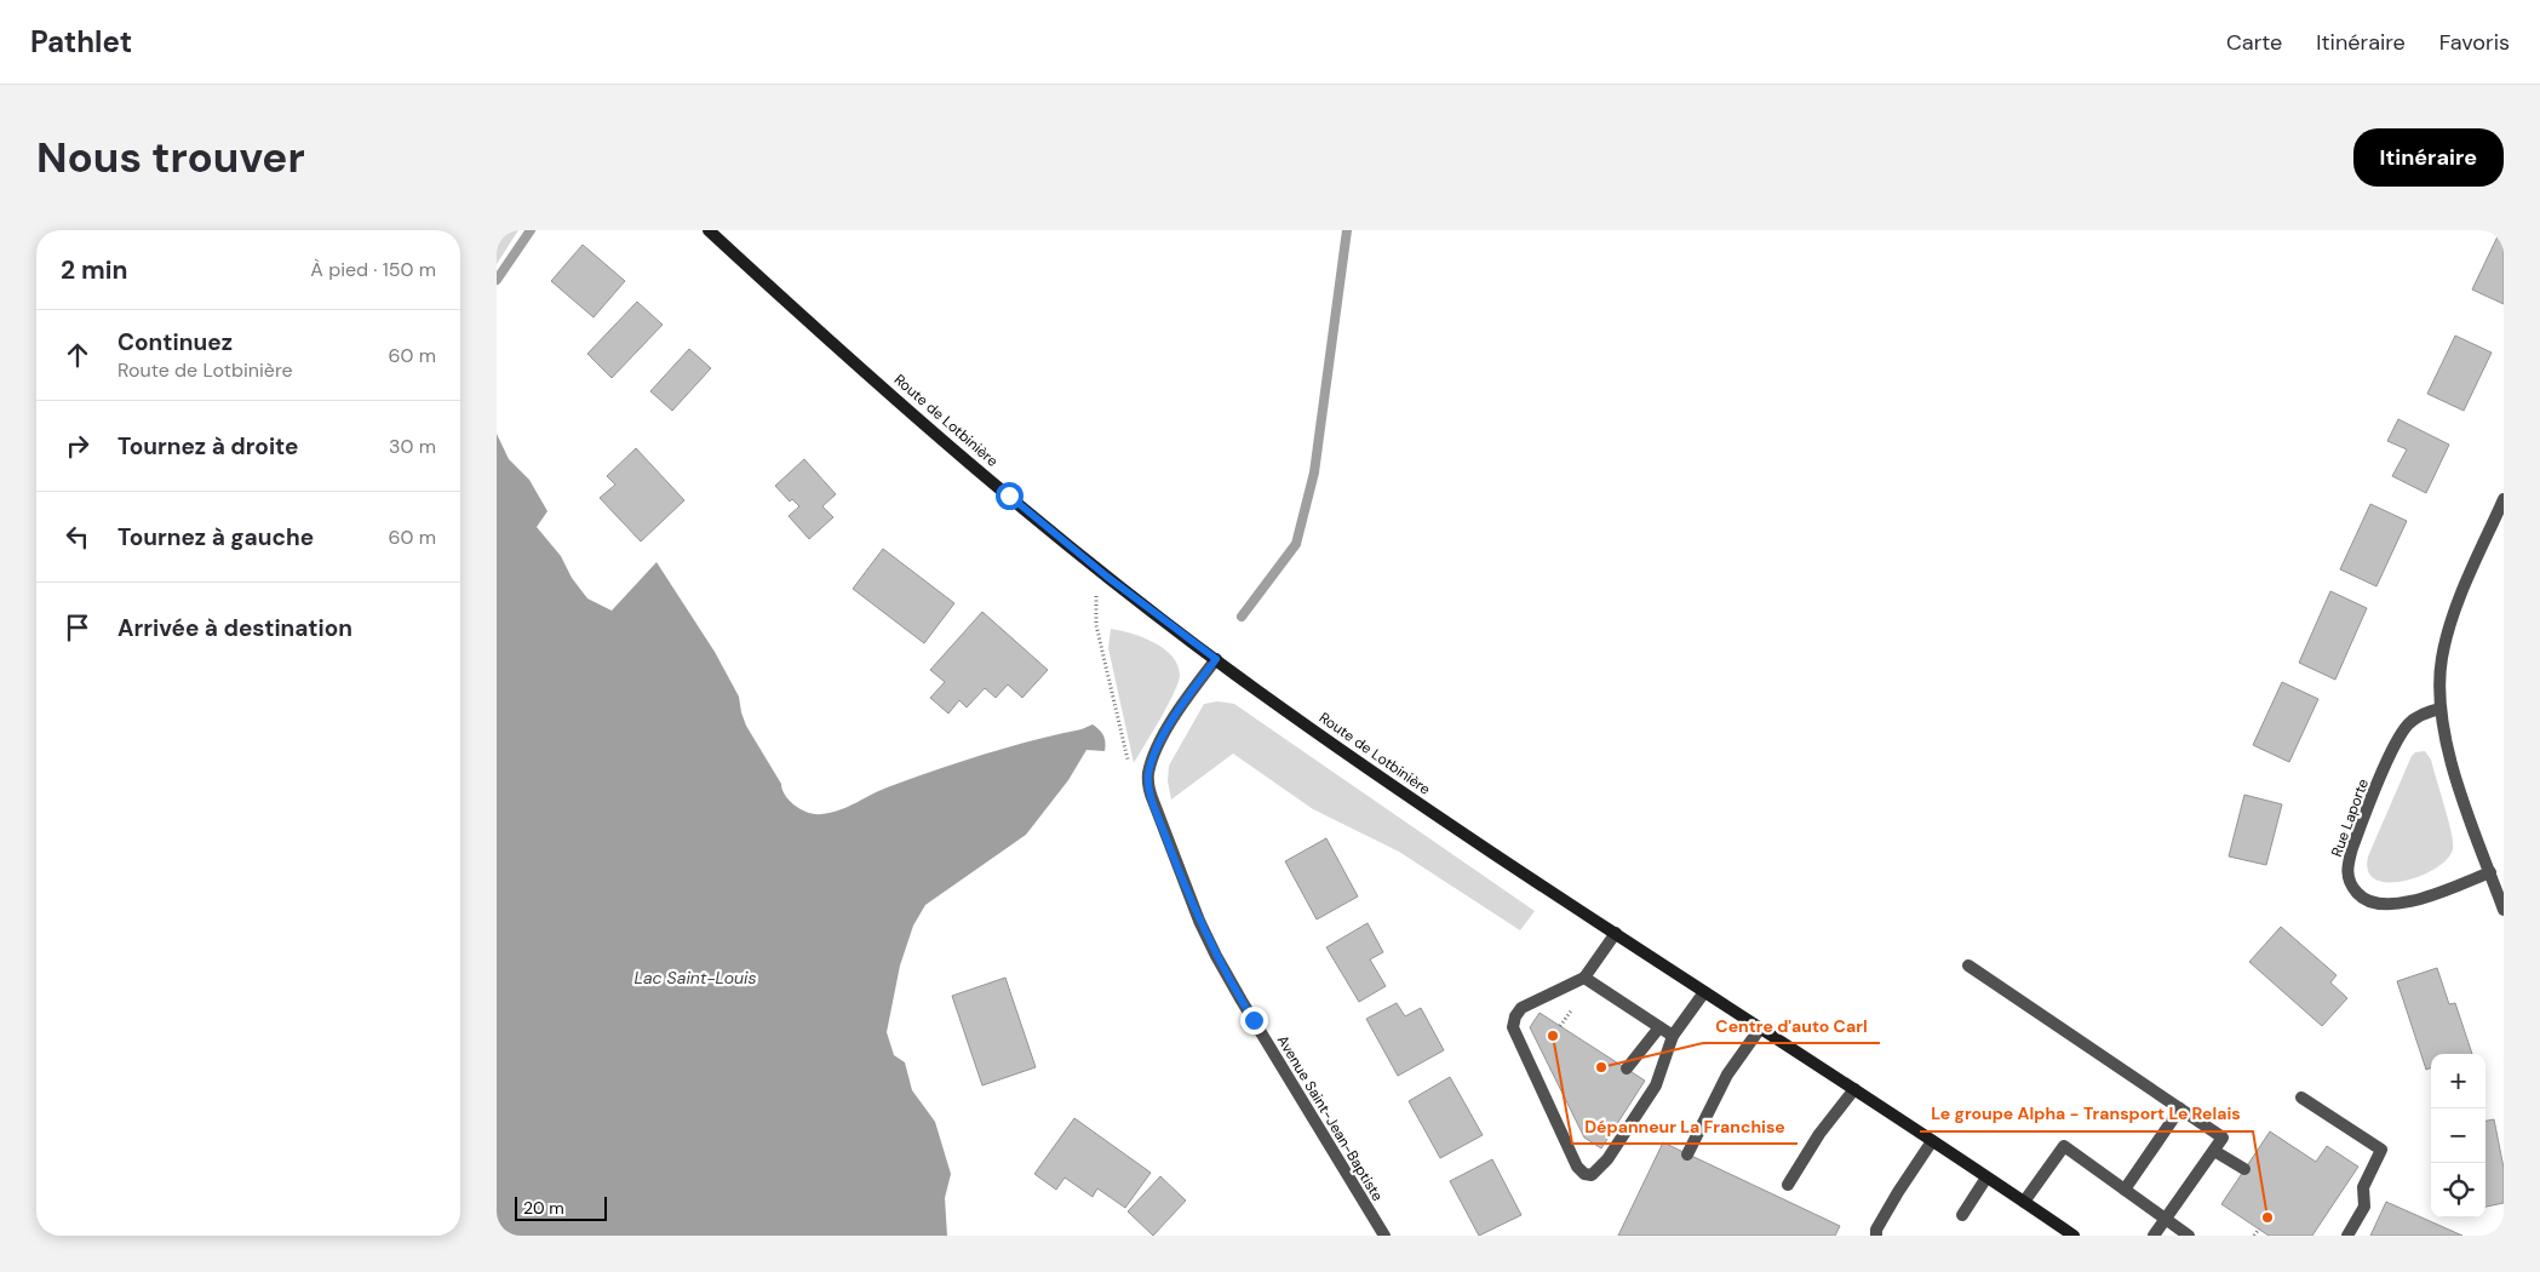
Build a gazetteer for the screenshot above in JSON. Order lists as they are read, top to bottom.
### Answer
{
  "streets": {
    "main road": ["Route de Lotbinière"],
    "street": ["Rue Laporte", "Avenue Saint-Jean-Baptiste"]
  },
  "crossings": [
    ["Route de Lotbinière", "Avenue Saint-Jean-Baptiste"]
  ],
  "water": ["Lac Saint-Louis"],
  "places": ["Dépanneur La Franchise", "Centre d'auto Carl", "Le groupe Alpha - Transport Le Relais"],
  "scale_bar": "20 m",
  "page": {
    "header": "Pathlet",
    "nav": ["Carte", "Itinéraire", "Favoris"],
    "buttons": "Itinéraire",
    "title": "Nous trouver",
    "heading": ["2 min", "À pied · 150 m"],
    "list": [
      ["Continuez", "Route de Lotbinière", "60 m"],
      ["Tournez à droite", "30 m"],
      ["Tournez à gauche", "60 m"],
      "Arrivée à destination"
    ],
    "map_buttons": ["+", "−"],
    "scale": "20 m"
  }
}
